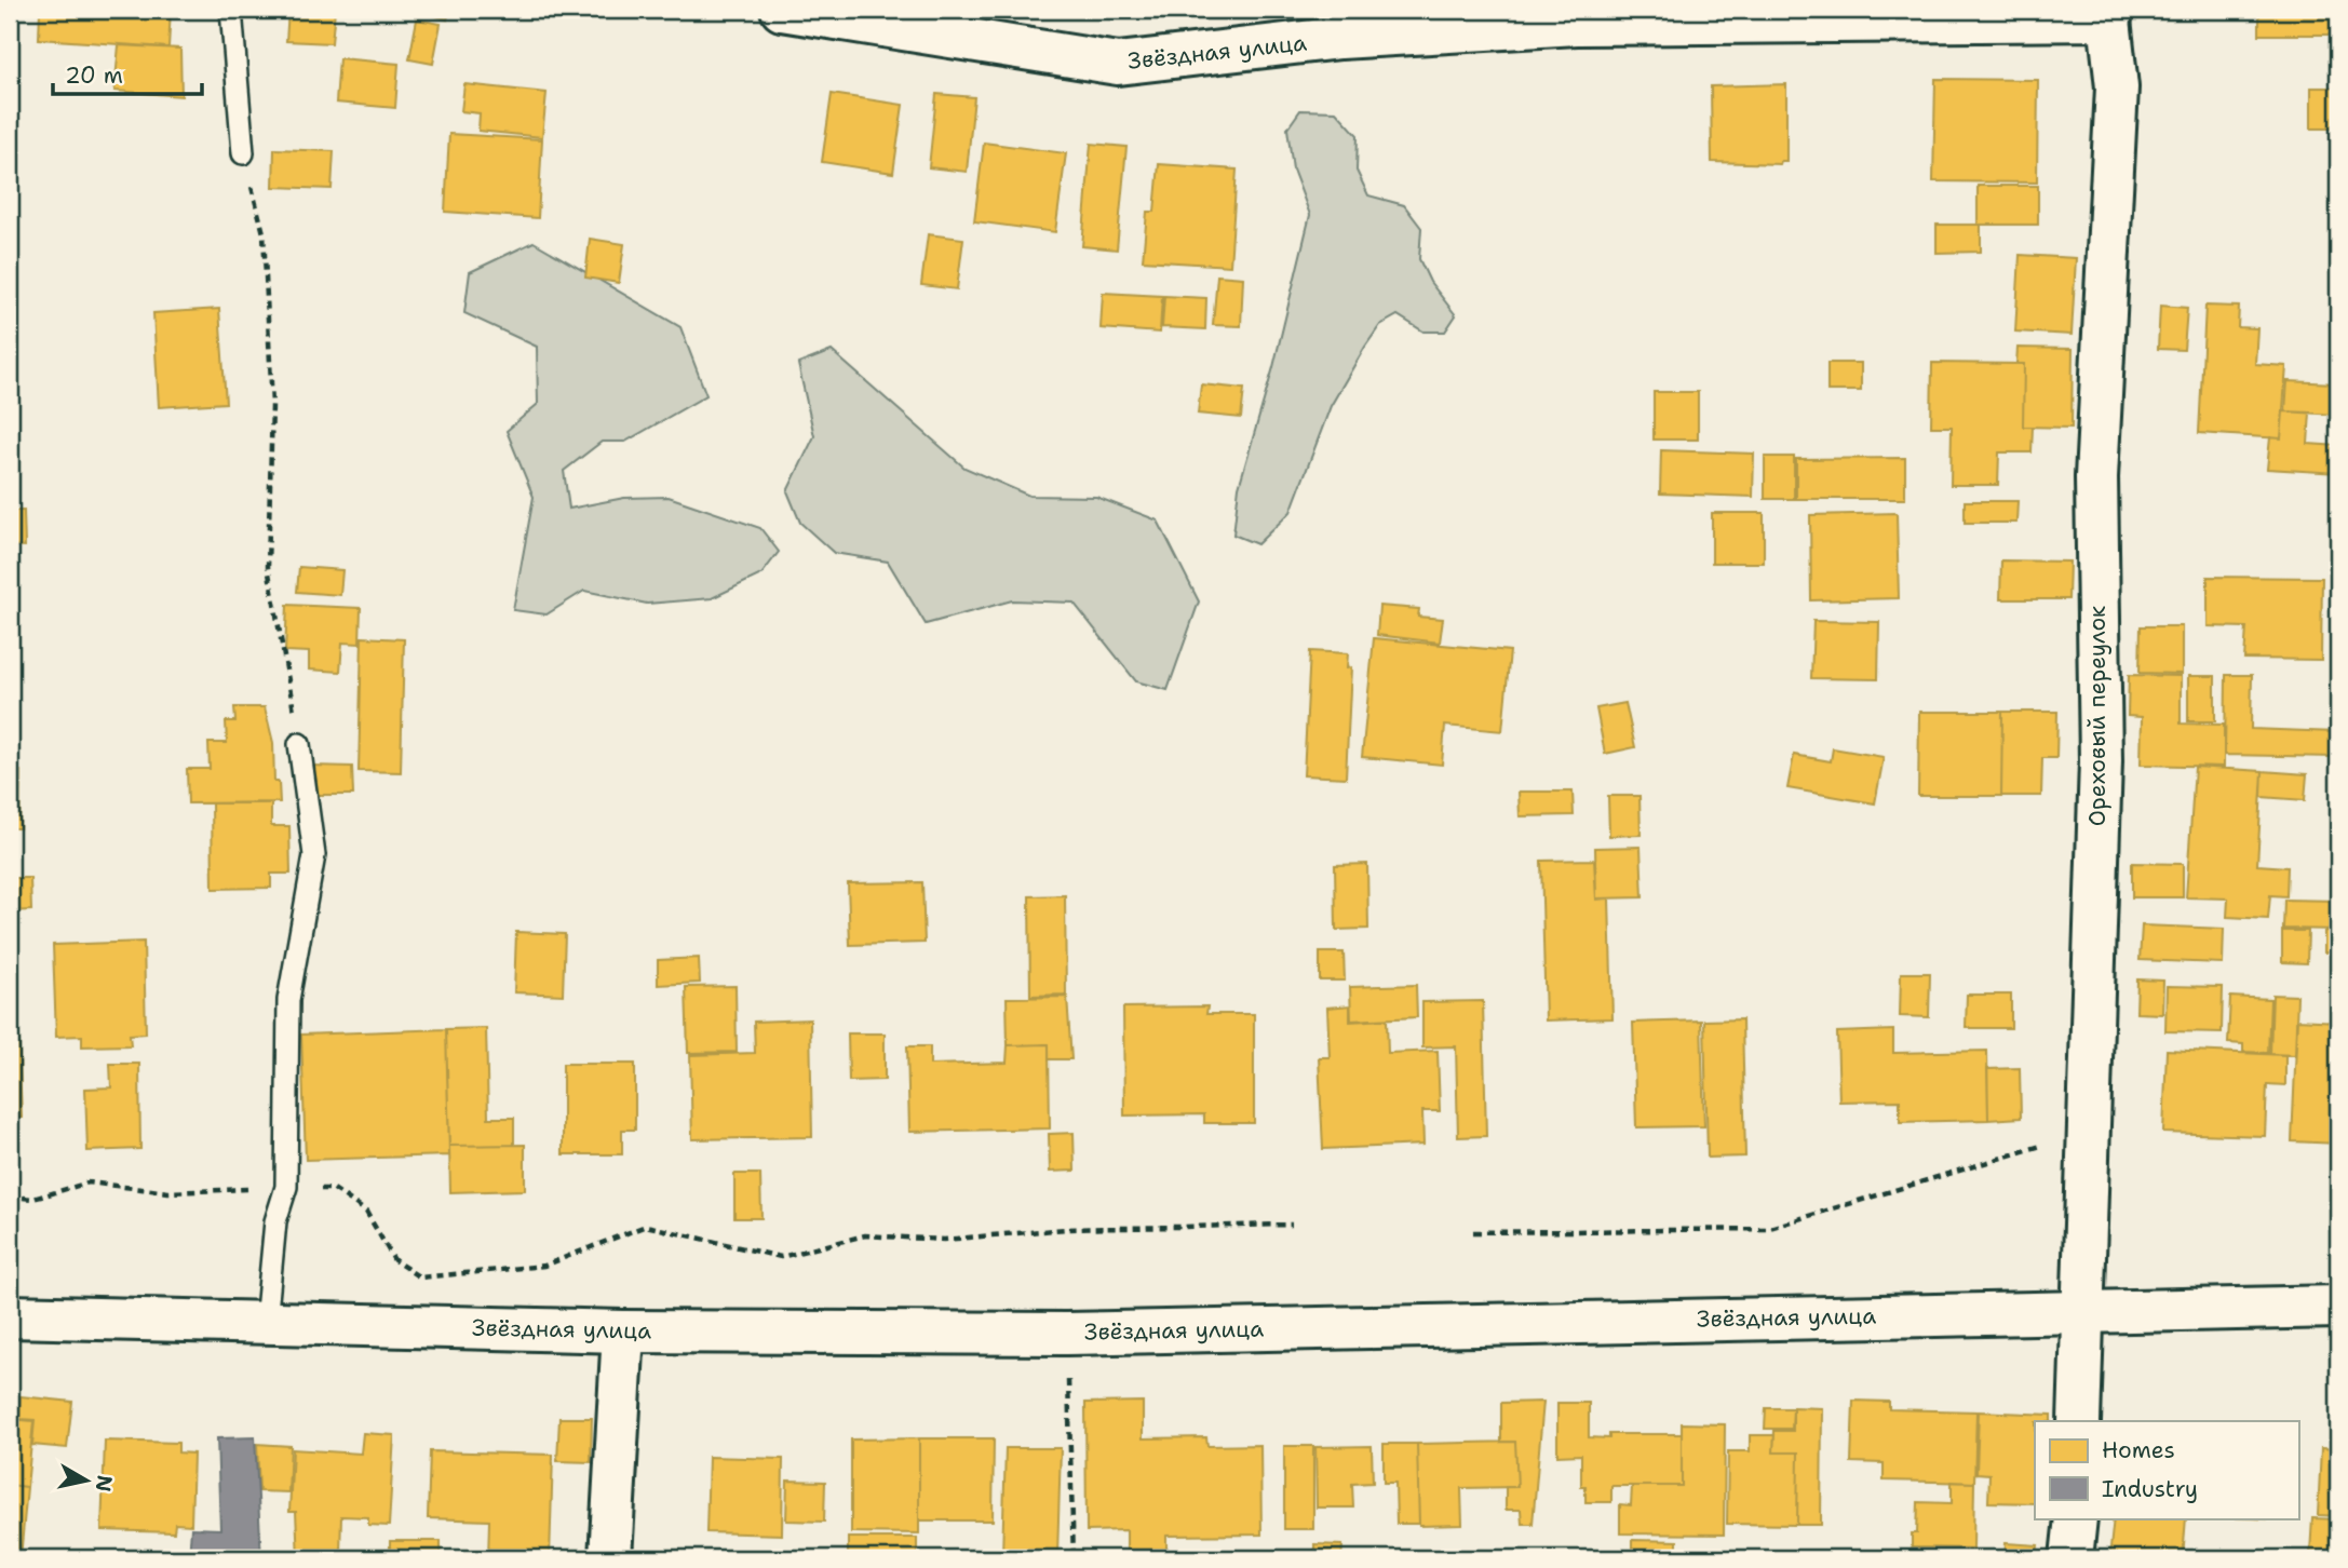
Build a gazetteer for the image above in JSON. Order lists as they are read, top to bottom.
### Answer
{
  "streets": {
    "street": ["Звёздная улица", "Ореховый переулок"]
  },
  "crossings": [
    ["Звёздная улица", "Ореховый переулок"]
  ],
  "legend": ["Homes", "Industry"],
  "scale_bar": "20 m",
  "north": "right"
}
